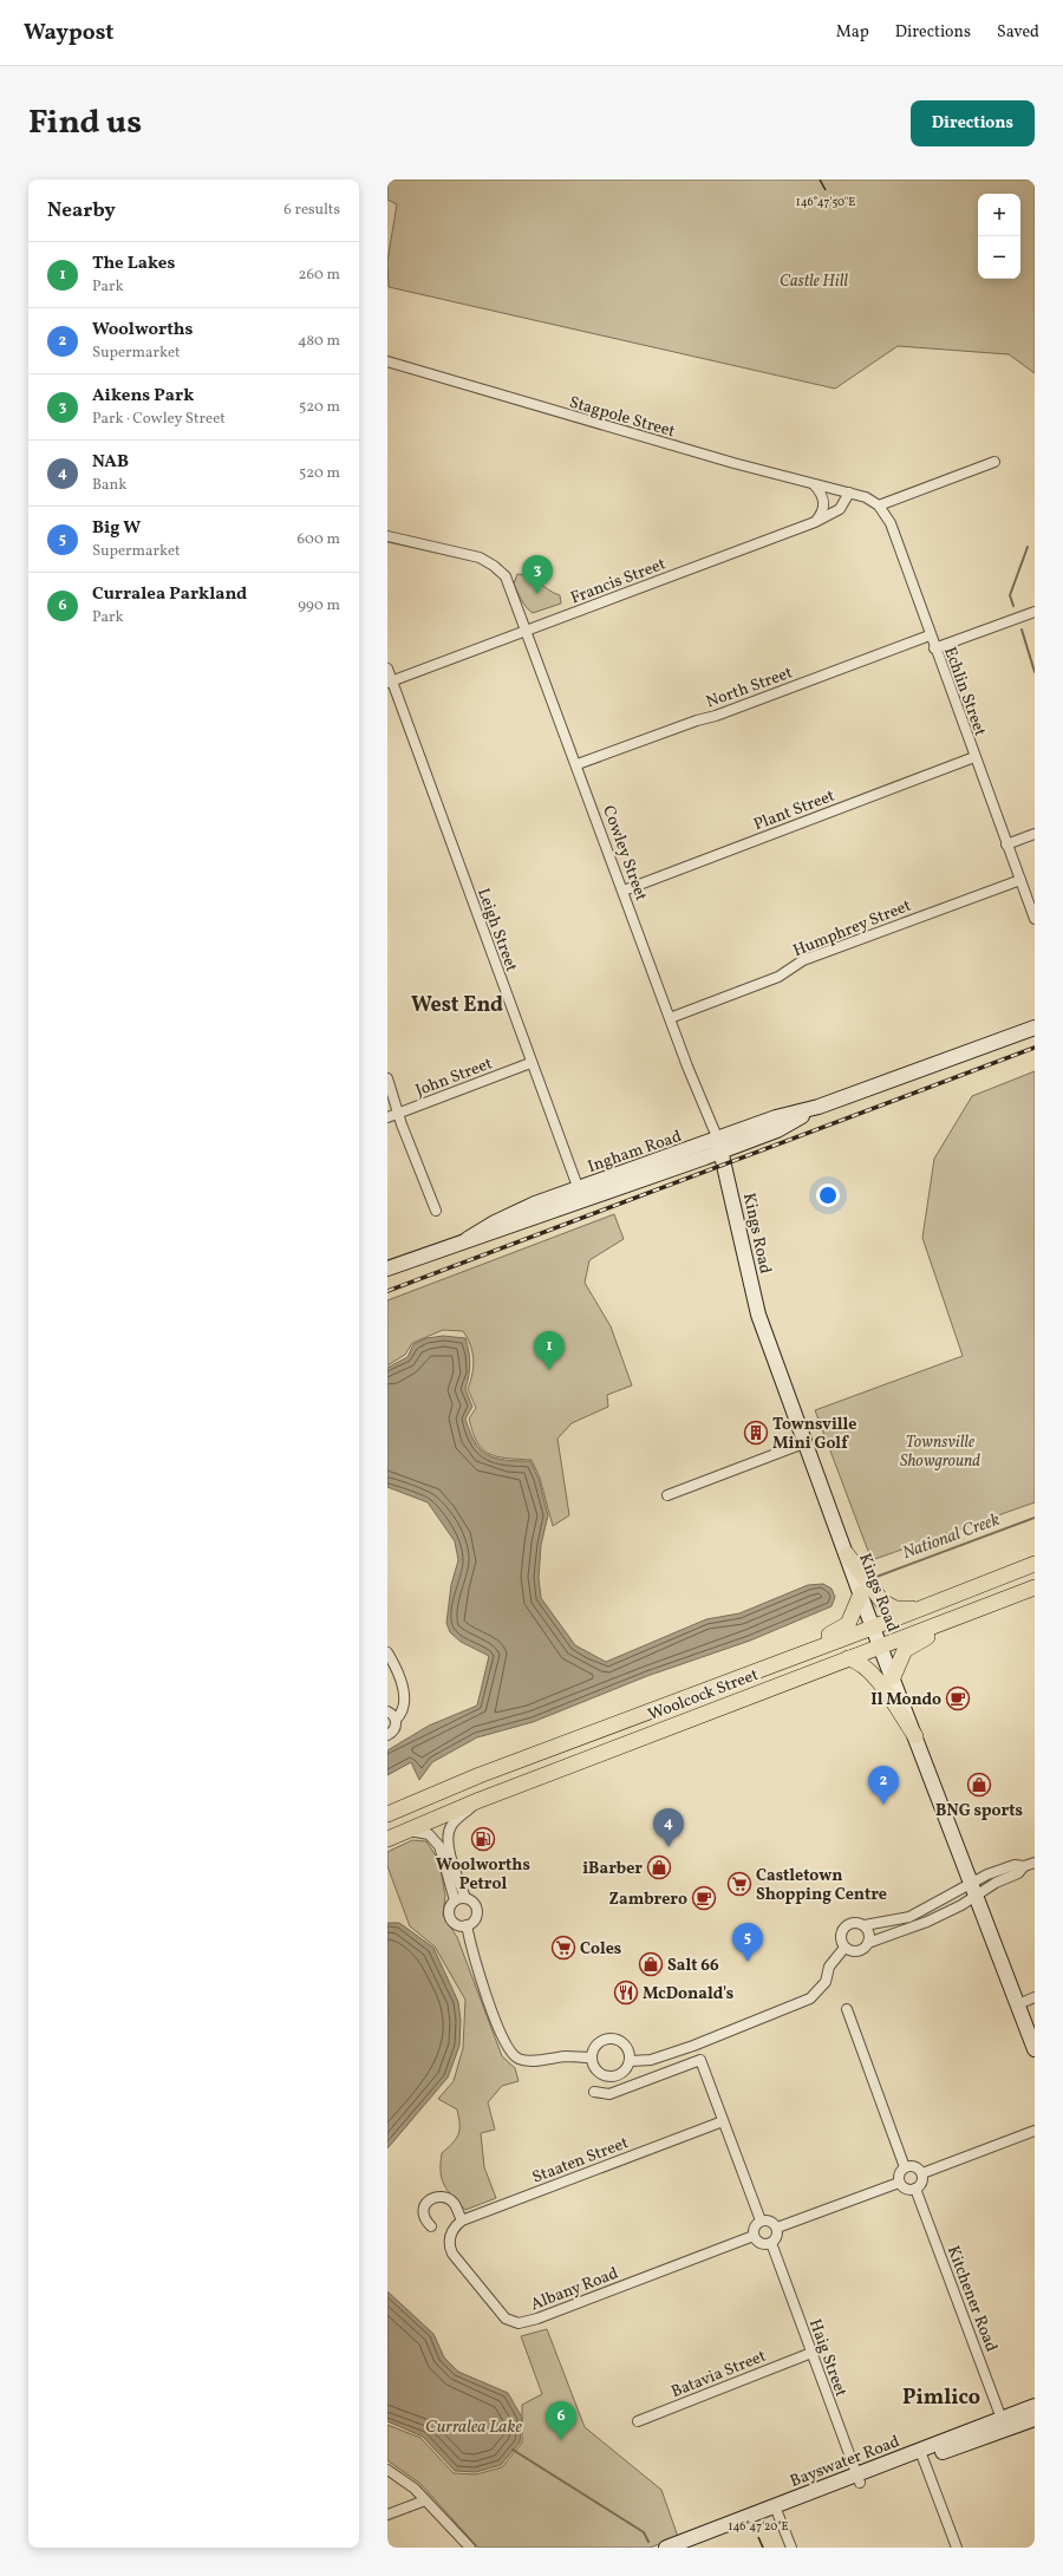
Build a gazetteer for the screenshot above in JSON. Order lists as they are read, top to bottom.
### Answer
{
  "streets": {
    "main road": [
      "Ingham Road",
      "Kings Road",
      "Woolcock Street",
      "Bayswater Road"
    ],
    "street": [
      "Stagpole Street",
      "Francis Street",
      "North Street",
      "Echlin Street",
      "Plant Street",
      "Cowley Street",
      "Humphrey Street",
      "Leigh Street",
      "John Street",
      "Staaten Street",
      "Albany Road",
      "Kitchener Road",
      "Haig Street",
      "Batavia Street"
    ]
  },
  "crossings": [
    ["Stagpole Street", "Francis Street"],
    ["Francis Street", "Cowley Street"],
    ["Francis Street", "Leigh Street"],
    ["North Street", "Echlin Street"],
    ["North Street", "Cowley Street"],
    ["Echlin Street", "Plant Street"],
    ["Echlin Street", "Humphrey Street"],
    ["Plant Street", "Cowley Street"],
    ["Cowley Street", "Humphrey Street"],
    ["Cowley Street", "Ingham Road"],
    ["Cowley Street", "Kings Road"],
    ["Leigh Street", "John Street"],
    ["Leigh Street", "Ingham Road"],
    ["Ingham Road", "Kings Road"],
    ["Kings Road", "Woolcock Street"],
    ["Staaten Street", "Albany Road"],
    ["Albany Road", "Haig Street"],
    ["Kitchener Road", "Bayswater Road"],
    ["Haig Street", "Batavia Street"],
    ["Haig Street", "Bayswater Road"]
  ],
  "districts": ["West End", "Pimlico"],
  "water": ["National Creek", "Curralea Lake"],
  "parks": ["Castle Hill", "Townsville Showground"],
  "places": {
    "building": ["Townsville Mini Golf"],
    "cafe": ["Il Mondo", "Zambrero"],
    "shop": ["BNG sports", "iBarber", "Salt 66"],
    "fuel station": ["Woolworths Petrol"],
    "supermarket": ["Castletown Shopping Centre", "Coles"],
    "restaurant": ["McDonald's"]
  },
  "page": {
    "header": "Waypost",
    "nav": ["Map", "Directions", "Saved"],
    "title": "Find us",
    "buttons": "Directions",
    "heading": ["Nearby", "6 results"],
    "map_buttons": ["+", "−"],
    "list": [
      {
        "mark": "1",
        "name": "The Lakes",
        "note": "Park",
        "value": "260 m"
      },
      {
        "mark": "2",
        "name": "Woolworths",
        "note": "Supermarket",
        "value": "480 m"
      },
      {
        "mark": "3",
        "name": "Aikens Park",
        "note": "Park · Cowley Street",
        "value": "520 m"
      },
      {
        "mark": "4",
        "name": "NAB",
        "note": "Bank",
        "value": "520 m"
      },
      {
        "mark": "5",
        "name": "Big W",
        "note": "Supermarket",
        "value": "600 m"
      },
      {
        "mark": "6",
        "name": "Curralea Parkland",
        "note": "Park",
        "value": "990 m"
      }
    ],
    "pins": [
      "3",
      "1",
      "2",
      "4",
      "5",
      "6"
    ]
  },
  "coordinates": ["146°47'50\"E", "146°47'20\"E"]
}
